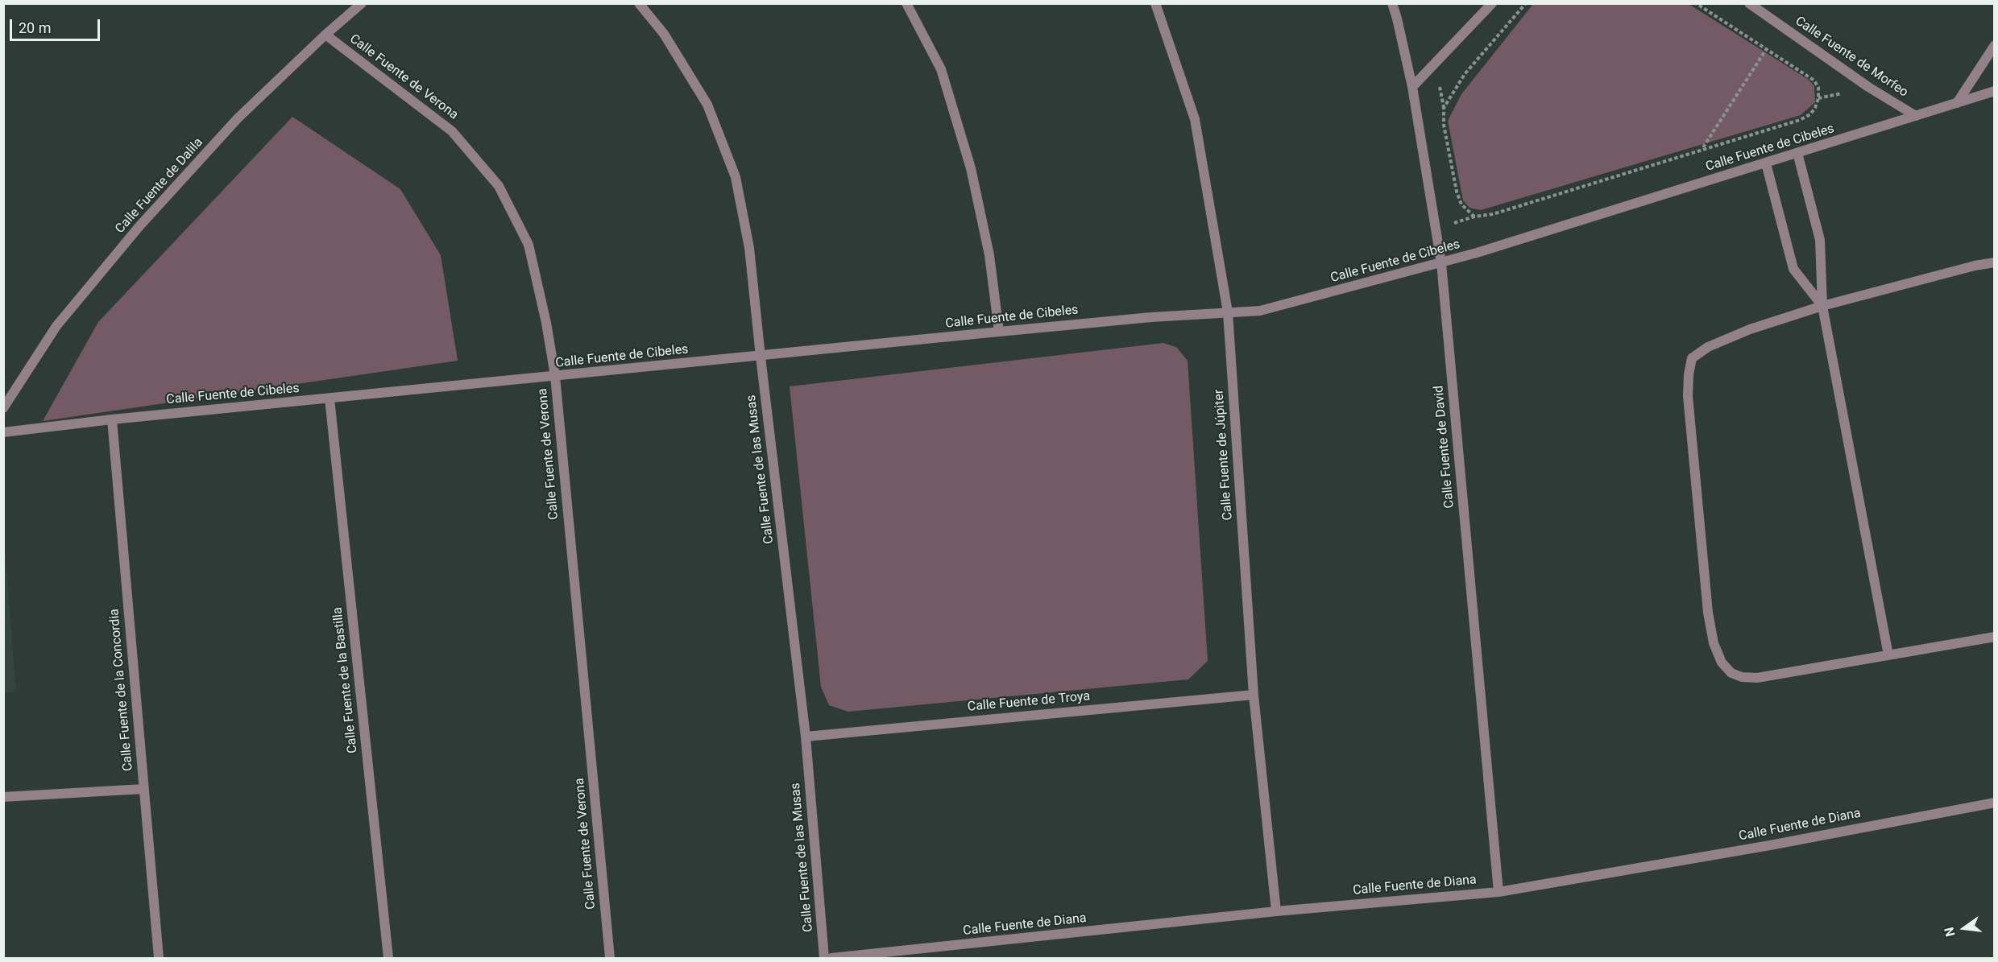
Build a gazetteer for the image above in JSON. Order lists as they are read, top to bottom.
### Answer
{
  "streets": {
    "street": [
      "Calle Fuente de Morfeo",
      "Calle Fuente de Verona",
      "Calle Fuente de Cibeles",
      "Calle Fuente de Dalila",
      "Calle Fuente de David",
      "Calle Fuente de Júpiter",
      "Calle Fuente de las Musas",
      "Calle Fuente de la Bastilla",
      "Calle Fuente de la Concordia",
      "Calle Fuente de Troya",
      "Calle Fuente de Diana"
    ]
  },
  "crossings": [
    ["Calle Fuente de Morfeo", "Calle Fuente de Cibeles"],
    ["Calle Fuente de Verona", "Calle Fuente de Cibeles"],
    ["Calle Fuente de Verona", "Calle Fuente de Dalila"],
    ["Calle Fuente de Cibeles", "Calle Fuente de David"],
    ["Calle Fuente de Cibeles", "Calle Fuente de Júpiter"],
    ["Calle Fuente de Cibeles", "Calle Fuente de las Musas"],
    ["Calle Fuente de Cibeles", "Calle Fuente de la Bastilla"],
    ["Calle Fuente de Cibeles", "Calle Fuente de la Concordia"],
    ["Calle Fuente de David", "Calle Fuente de Diana"],
    ["Calle Fuente de Júpiter", "Calle Fuente de Troya"],
    ["Calle Fuente de Júpiter", "Calle Fuente de Diana"],
    ["Calle Fuente de las Musas", "Calle Fuente de Troya"]
  ],
  "scale_bar": "20 m",
  "north": "left"
}
